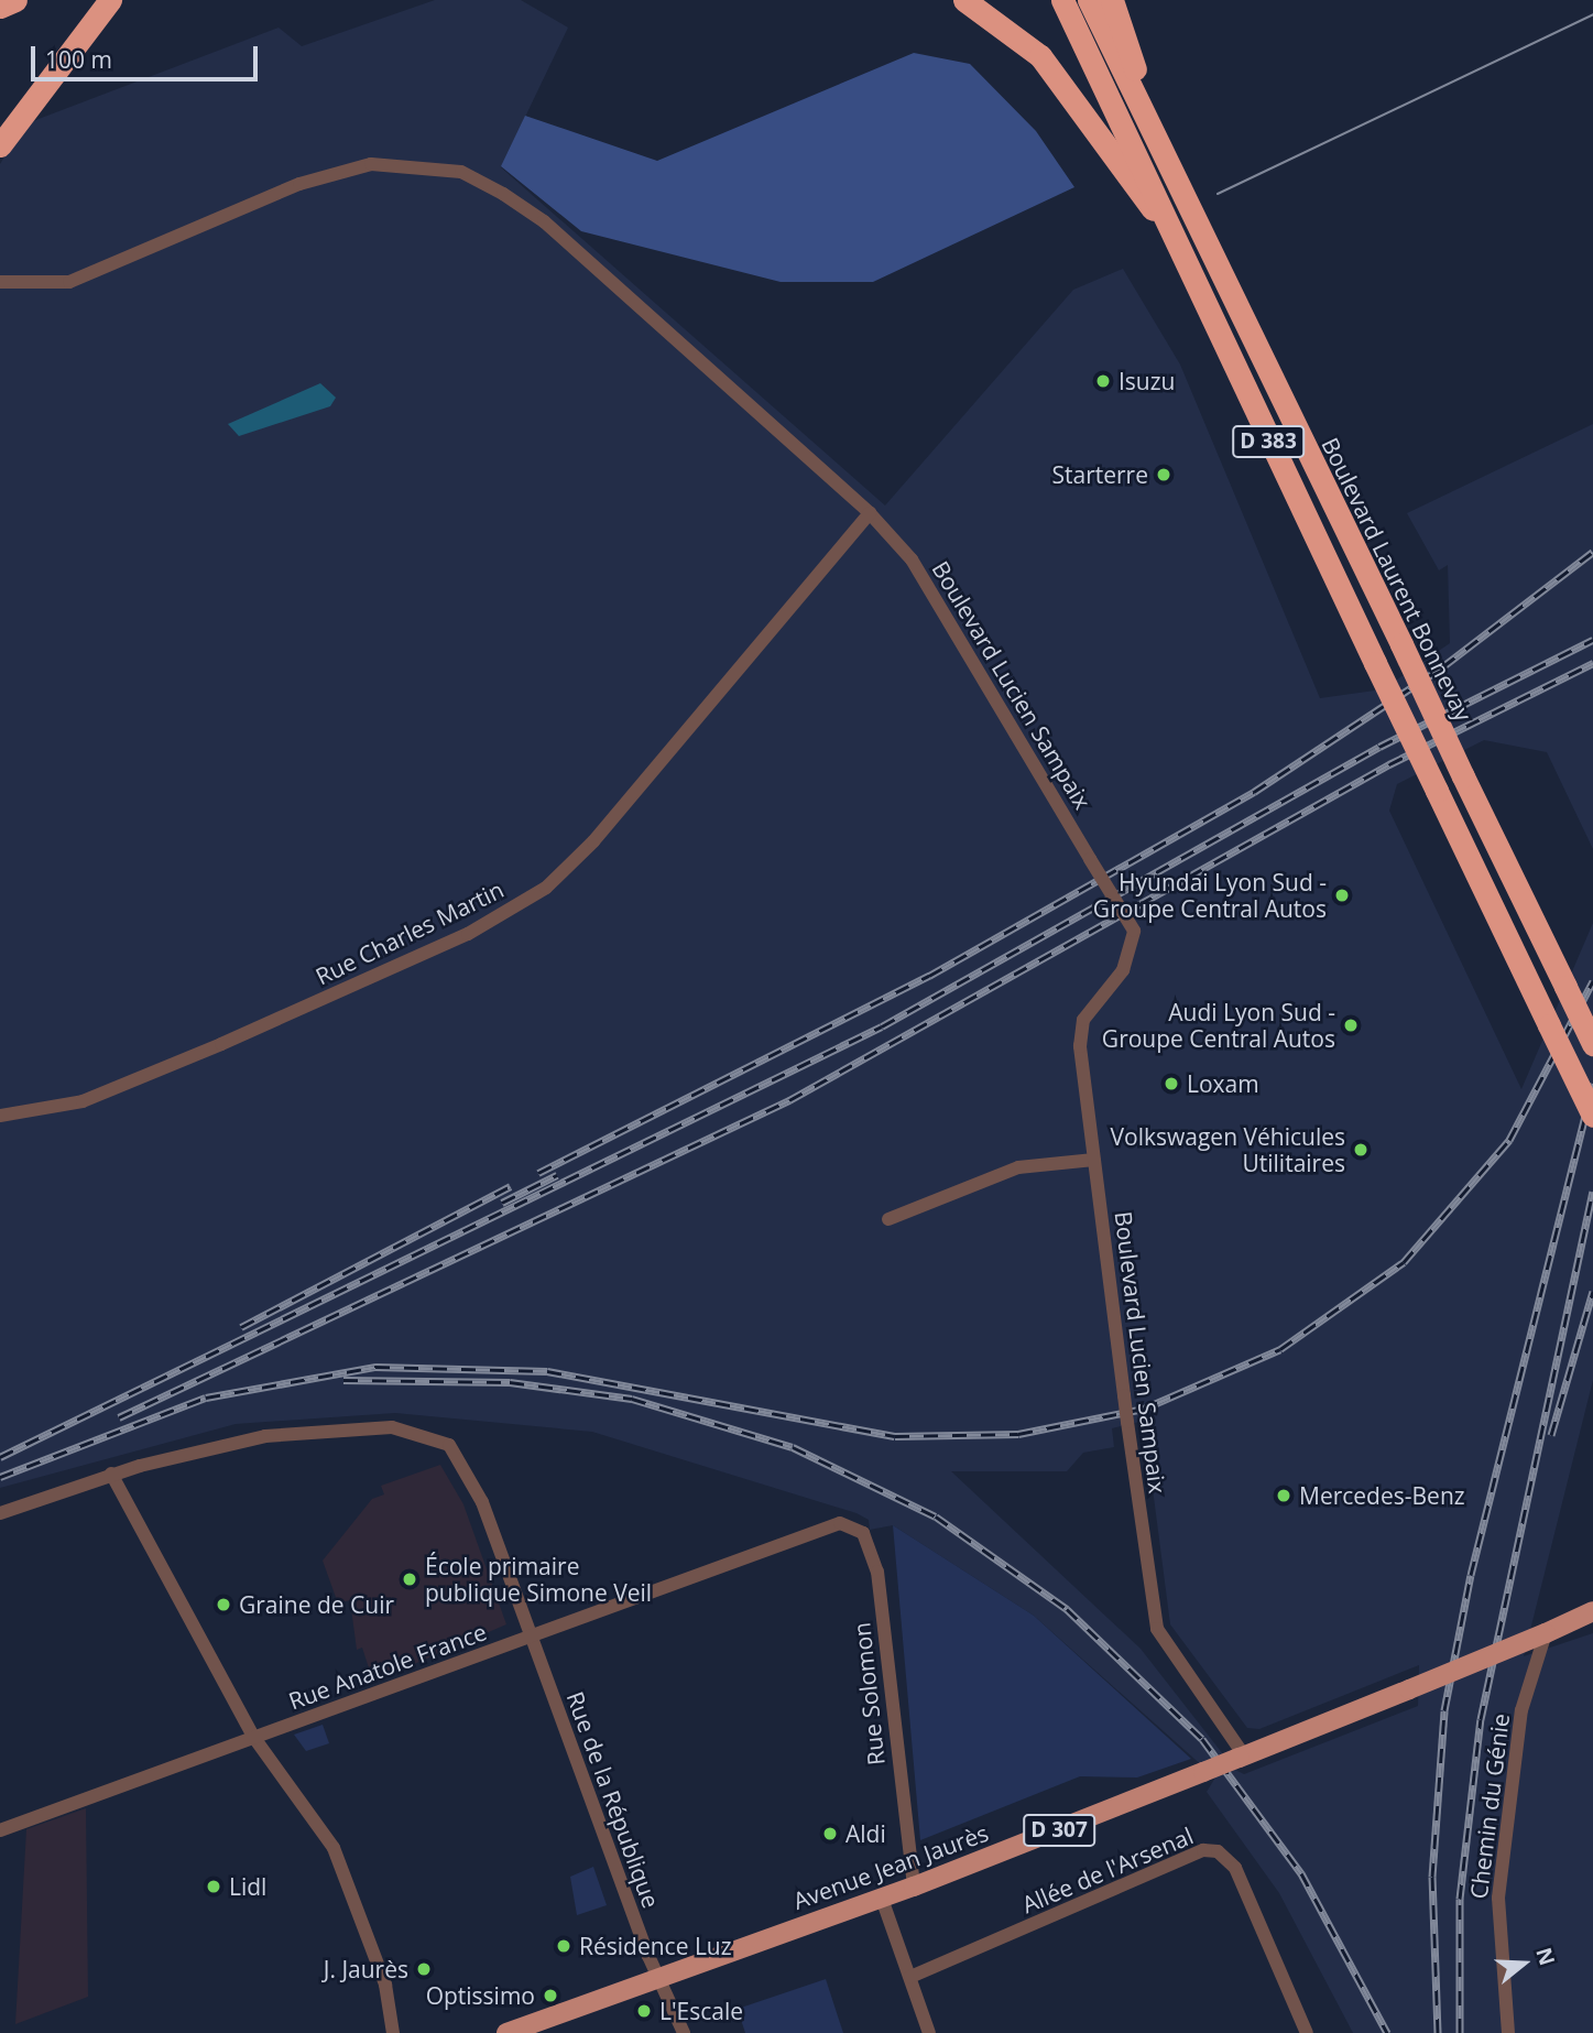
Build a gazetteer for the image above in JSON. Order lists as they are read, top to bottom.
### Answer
{
  "streets": {
    "highway": ["D 383", "Boulevard Laurent Bonnevay"],
    "main road": ["D 307", "Avenue Jean Jaurès"],
    "street": [
      "Boulevard Lucien Sampaix",
      "Rue Charles Martin",
      "Rue Anatole France",
      "Rue Solomon",
      "Rue de la République",
      "Chemin du Génie",
      "Allée de l'Arsenal"
    ]
  },
  "crossings": [
    ["D 383", "Boulevard Laurent Bonnevay"],
    ["Boulevard Lucien Sampaix", "Rue Charles Martin"],
    ["Boulevard Lucien Sampaix", "Avenue Jean Jaurès"],
    ["Rue Anatole France", "Rue Solomon"],
    ["Rue Anatole France", "Rue de la République"],
    ["Rue Solomon", "Avenue Jean Jaurès"],
    ["Rue de la République", "Avenue Jean Jaurès"],
    ["Chemin du Génie", "D 307"],
    ["Chemin du Génie", "Avenue Jean Jaurès"],
    ["D 307", "Avenue Jean Jaurès"]
  ],
  "places": [
    "Isuzu",
    "Starterre",
    "Hyundai Lyon Sud - Groupe Central Autos",
    "Audi Lyon Sud - Groupe Central Autos",
    "Loxam",
    "Volkswagen Véhicules Utilitaires",
    "Mercedes-Benz",
    "École primaire publique Simone Veil",
    "Graine de Cuir",
    "Aldi",
    "Lidl",
    "Résidence Luz",
    "J. Jaurès",
    "Optissimo",
    "L'Escale"
  ],
  "scale_bar": "100 m",
  "north": "right"
}
